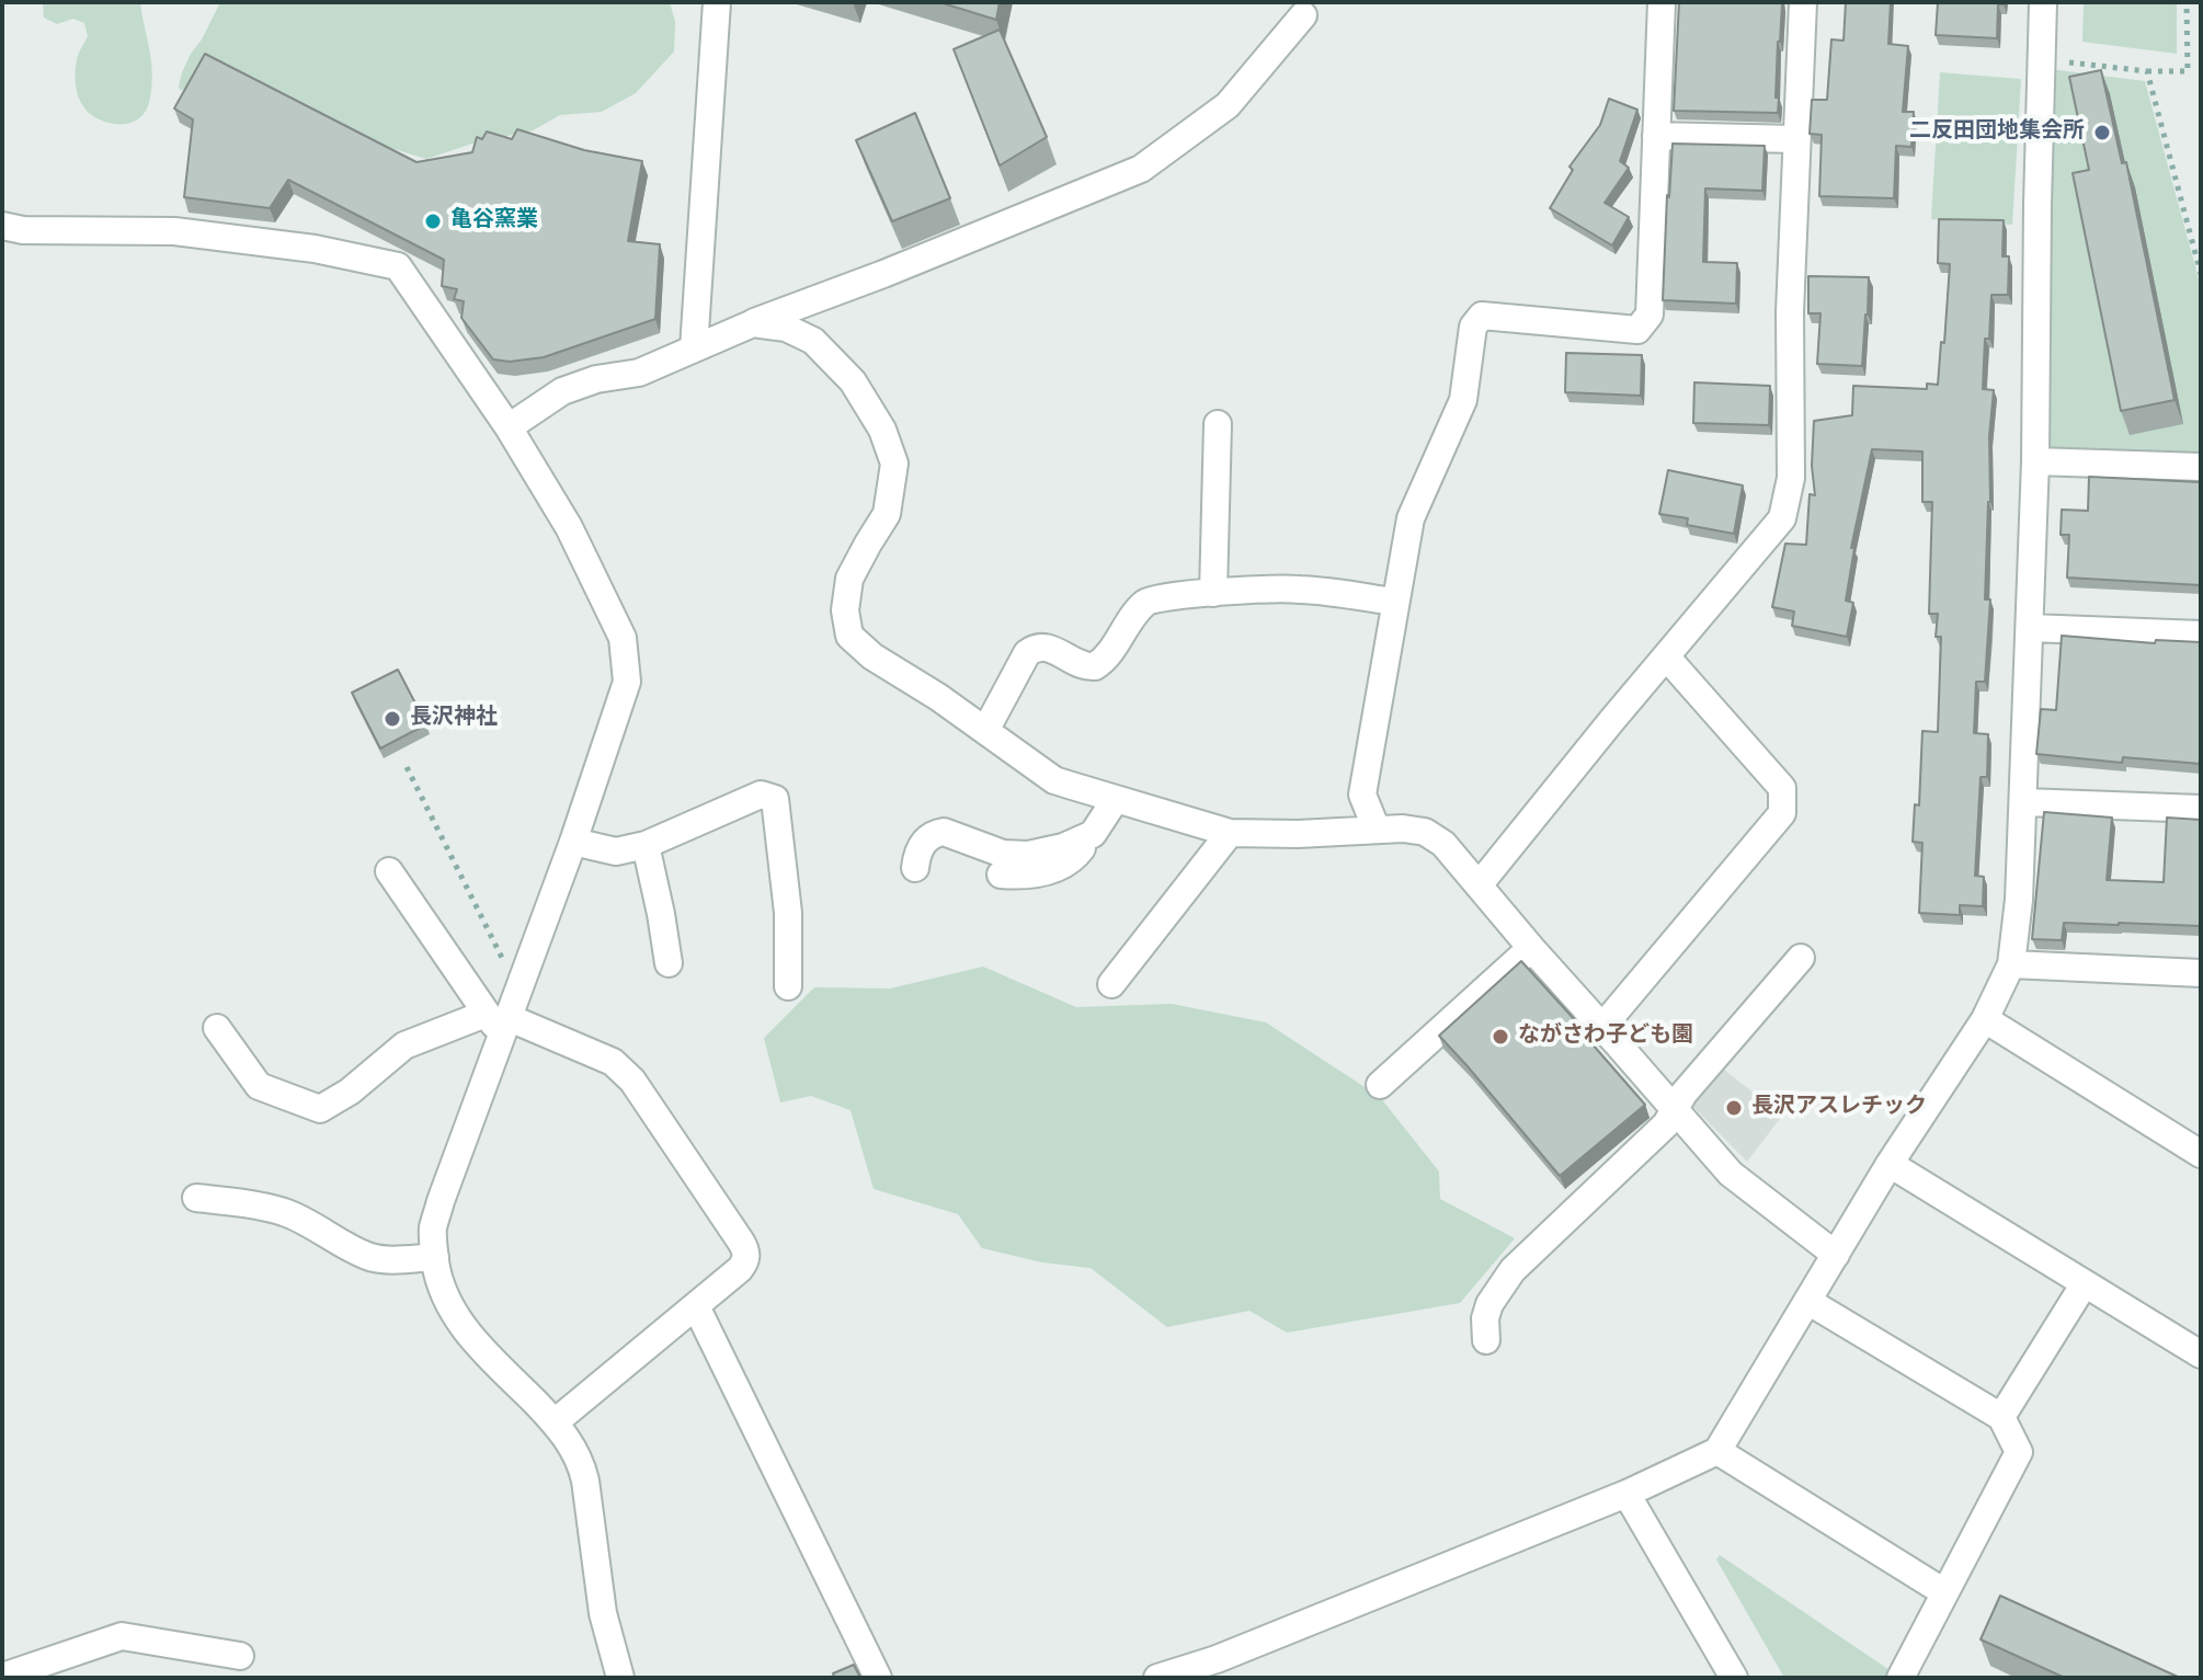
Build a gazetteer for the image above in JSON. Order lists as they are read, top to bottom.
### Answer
{
  "places": [
    "二反田団地集会所",
    "亀谷窯業",
    "長沢神社",
    "ながさわ子ども園",
    "長沢アスレチック"
  ]
}
